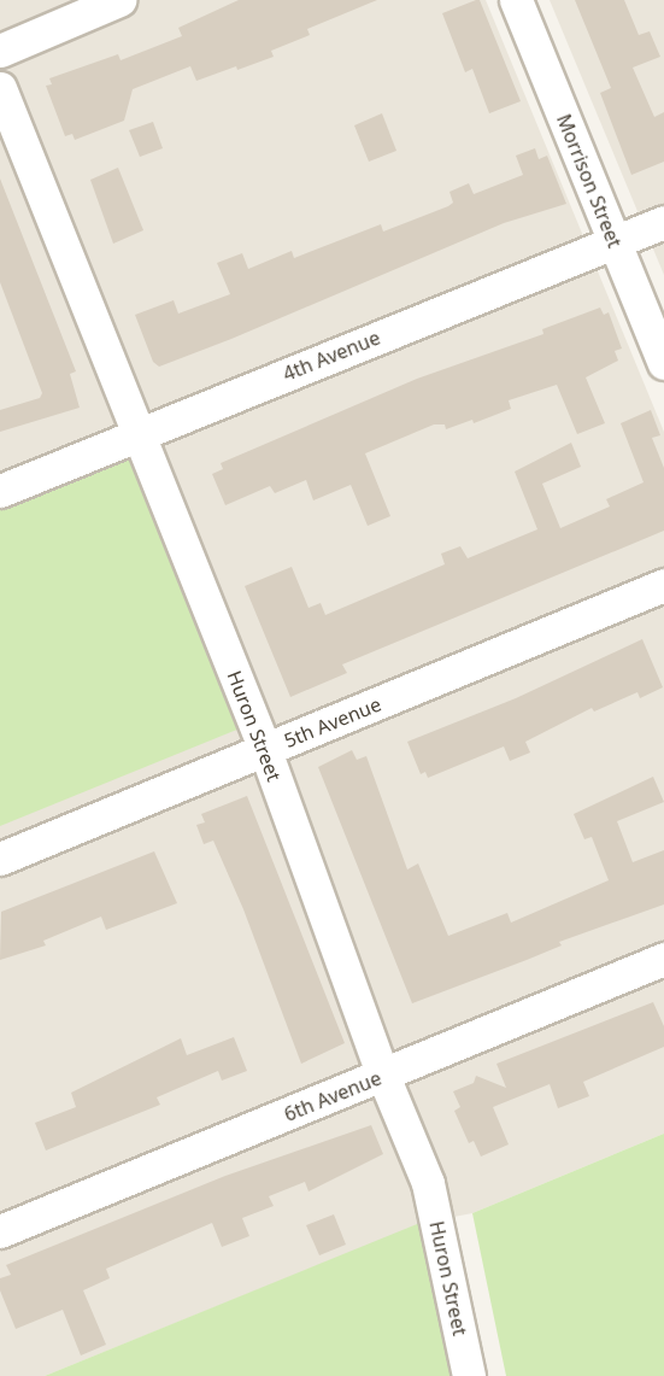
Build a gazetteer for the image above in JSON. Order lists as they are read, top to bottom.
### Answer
{
  "streets": {
    "street": [
      "Morrison Street",
      "4th Avenue",
      "5th Avenue",
      "Huron Street",
      "6th Avenue"
    ]
  },
  "crossings": [
    ["Morrison Street", "4th Avenue"],
    ["4th Avenue", "Huron Street"],
    ["5th Avenue", "Huron Street"],
    ["Huron Street", "6th Avenue"]
  ]
}
